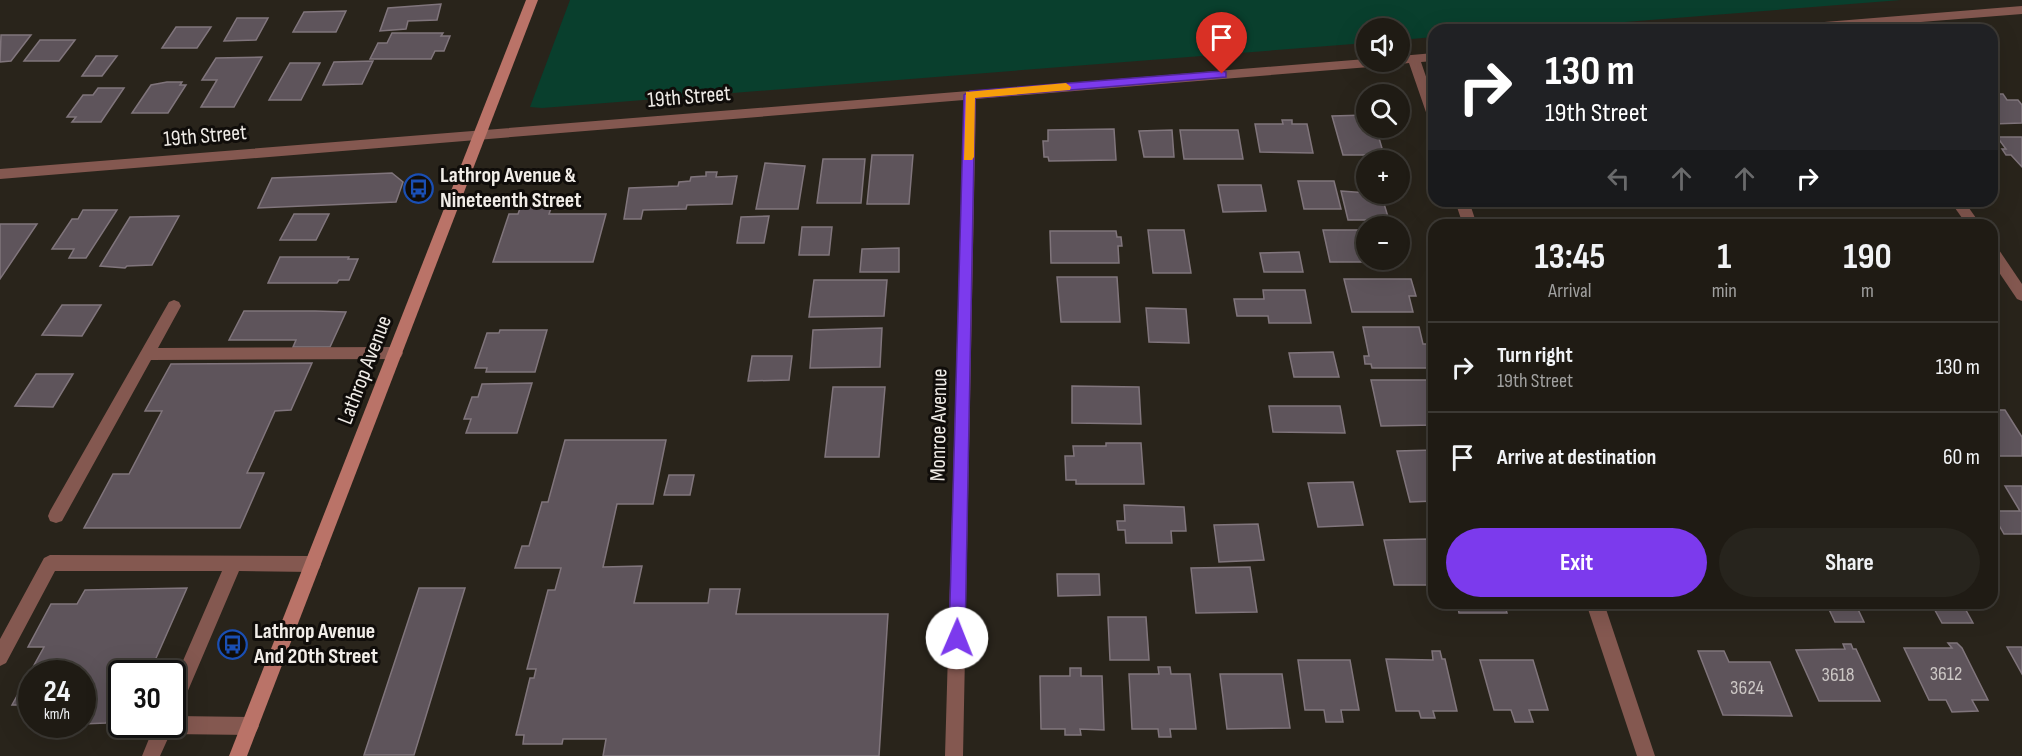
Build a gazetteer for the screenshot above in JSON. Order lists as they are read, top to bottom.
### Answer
{
  "streets": {
    "street": ["19th Street", "Lathrop Avenue", "Monroe Avenue"]
  },
  "crossings": [
    ["19th Street", "Lathrop Avenue"],
    ["19th Street", "Monroe Avenue"]
  ],
  "places": {
    "bus stop": ["Lathrop Avenue & Nineteenth Street", "Lathrop Avenue And 20th Street"]
  },
  "house_numbers": ["3612", "3618", "3624"],
  "page": {
    "map_buttons": ["+", "−"],
    "turn": ["130 m", "19th Street"],
    "eta": [
      "13:45",
      "Arrival",
      "1",
      "min",
      "190",
      "m"
    ],
    "list": [
      {
        "name": "Turn right",
        "note": "19th Street",
        "value": "130 m"
      },
      {
        "name": "Arrive at destination",
        "value": "60 m"
      }
    ],
    "buttons": ["Exit", "Share"],
    "speed": "24 km/h",
    "limit": "30"
  }
}
